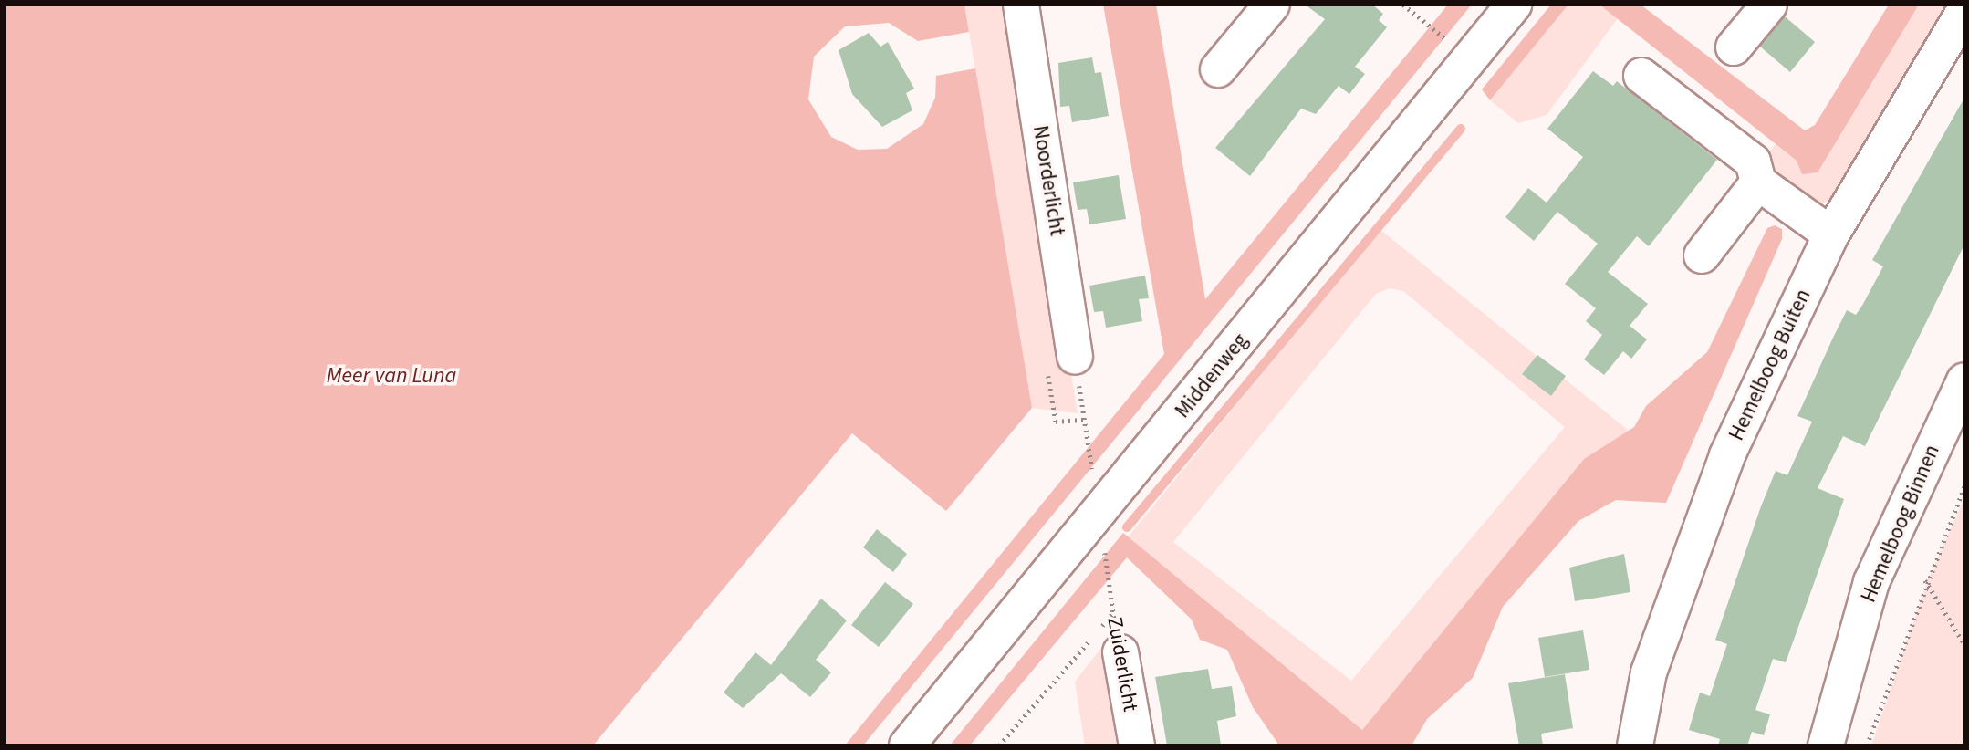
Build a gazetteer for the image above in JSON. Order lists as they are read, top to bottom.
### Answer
{
  "streets": {
    "street": [
      "Noorderlicht",
      "Hemelboog Buiten",
      "Middenweg",
      "Hemelboog Binnen",
      "Zuiderlicht"
    ]
  },
  "water": ["Meer van Luna"]
}
